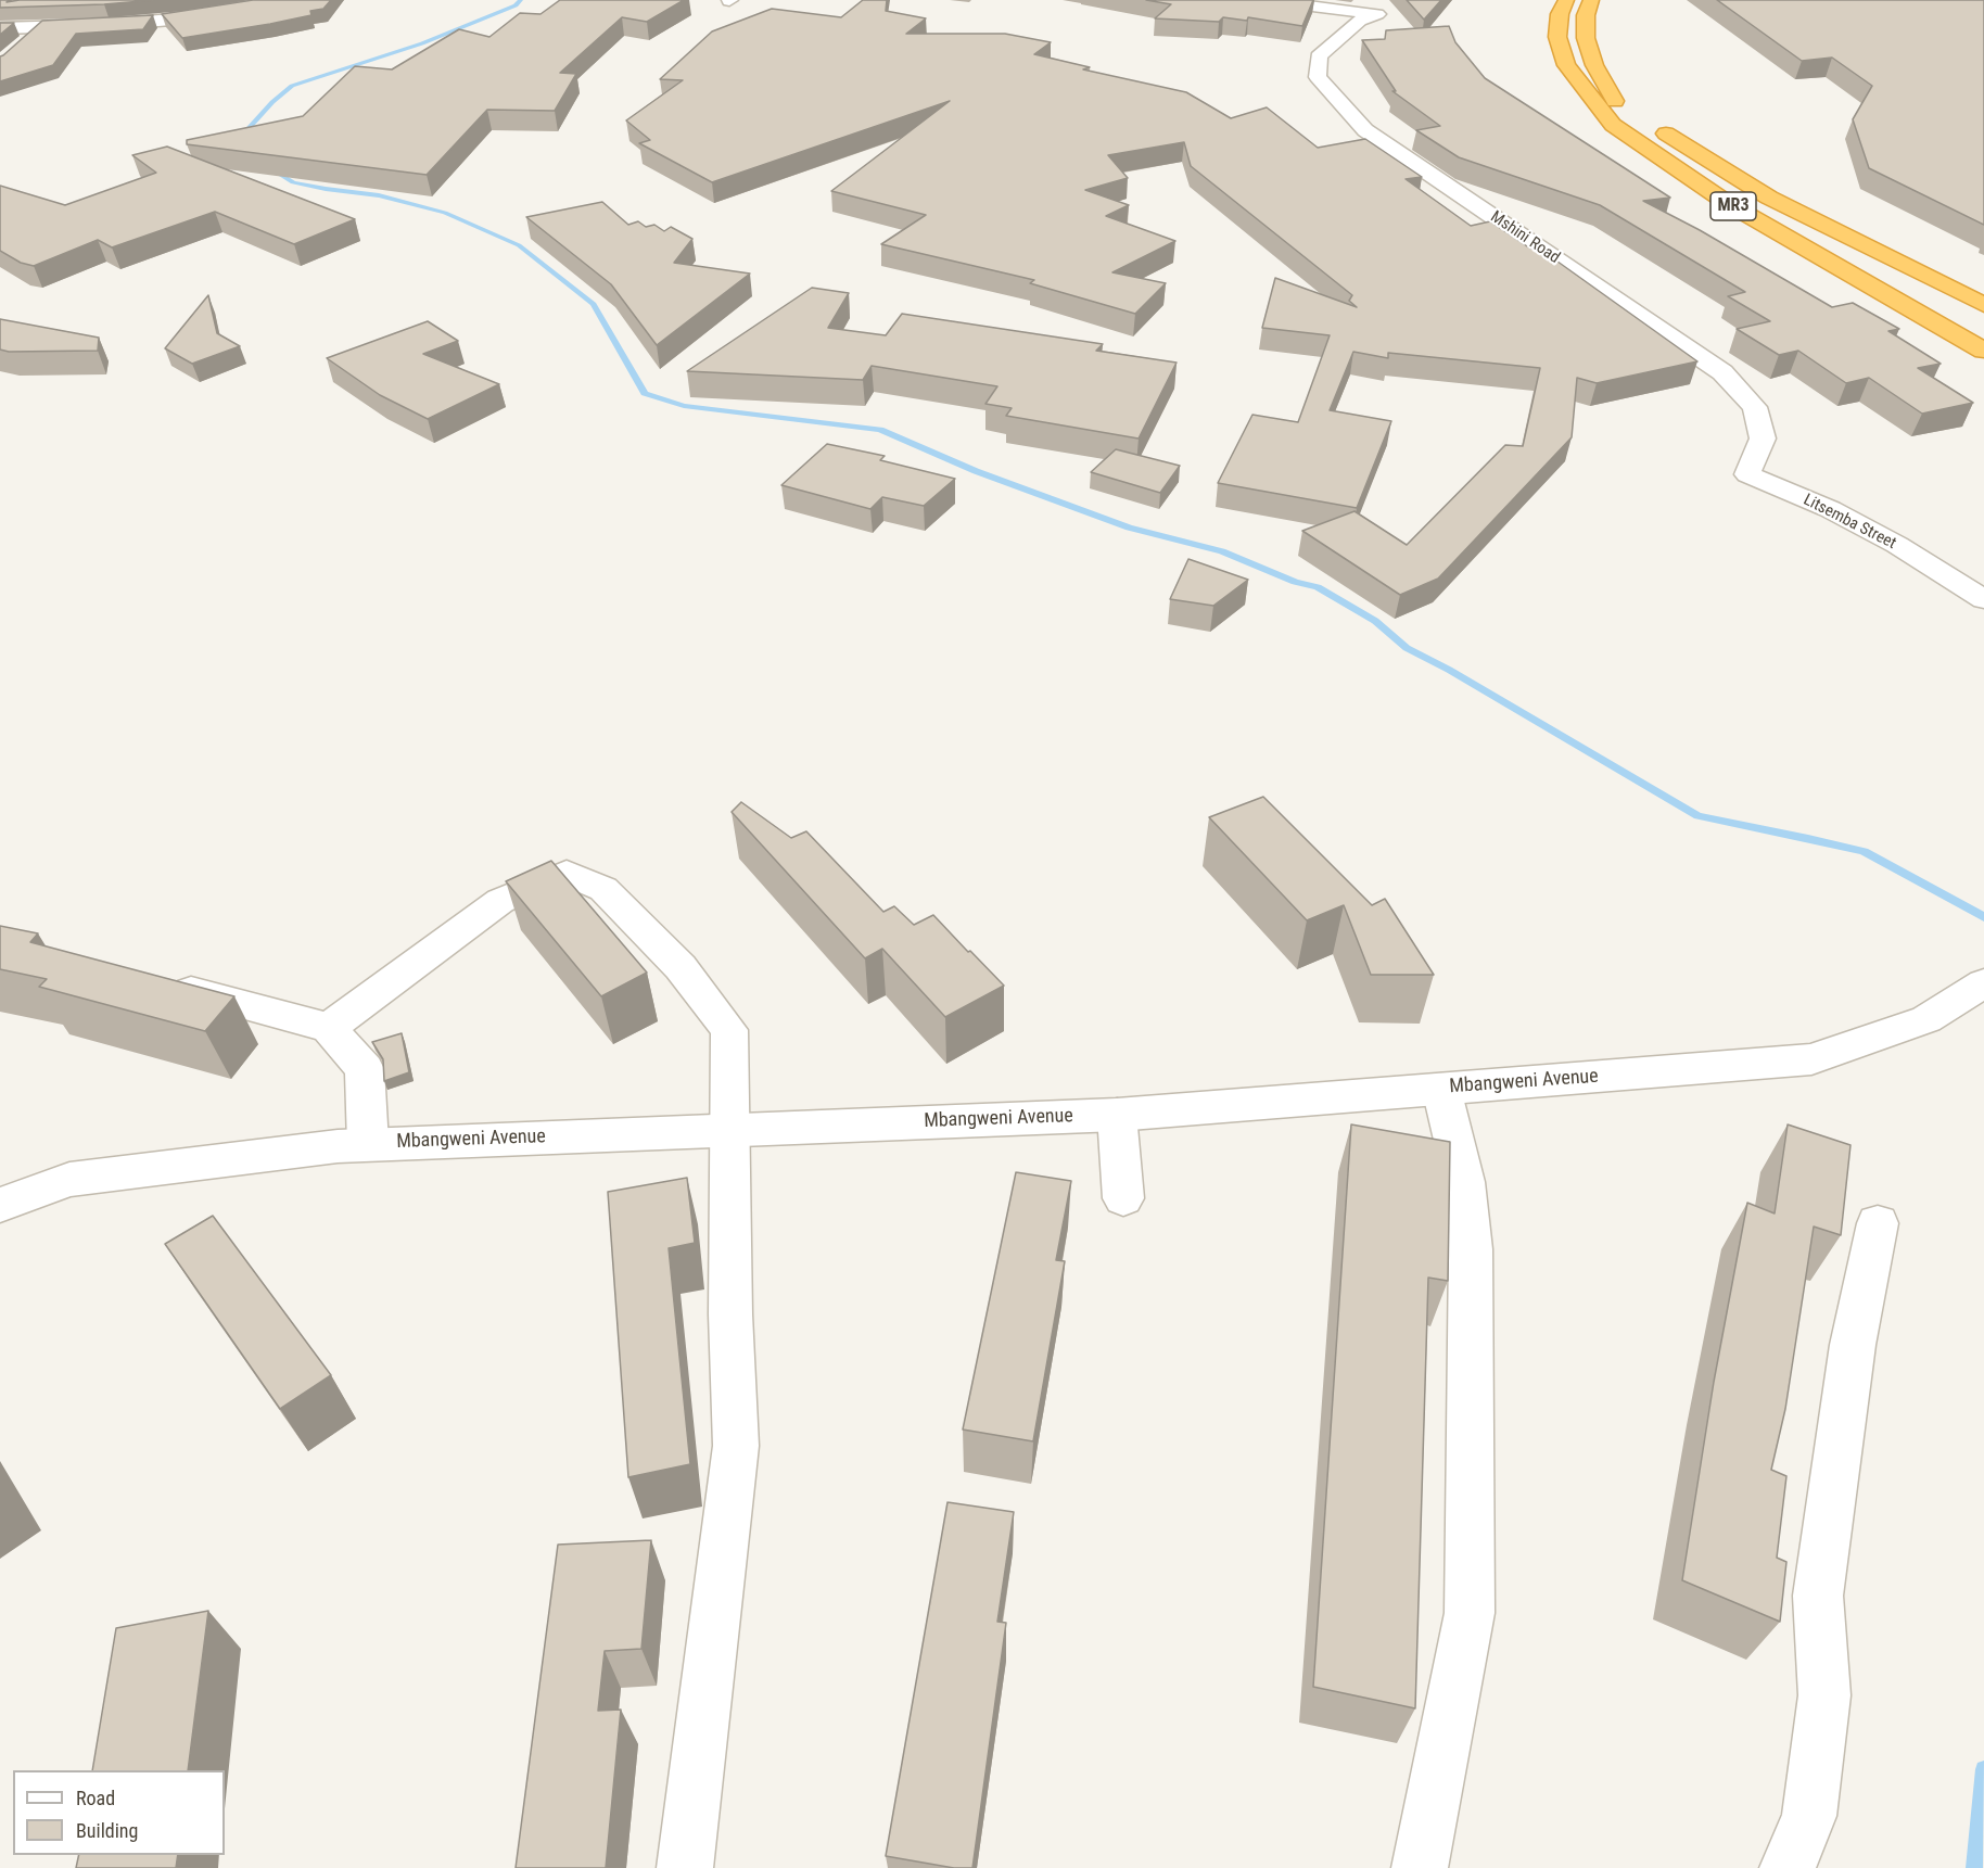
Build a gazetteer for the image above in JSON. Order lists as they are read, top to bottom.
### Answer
{
  "streets": {
    "highway": ["MR3"],
    "street": ["Mshini Road", "Litsemba Street", "Mbangweni Avenue"]
  },
  "crossings": [
    ["Mshini Road", "Litsemba Street"]
  ],
  "legend": ["Road", "Building"]
}
